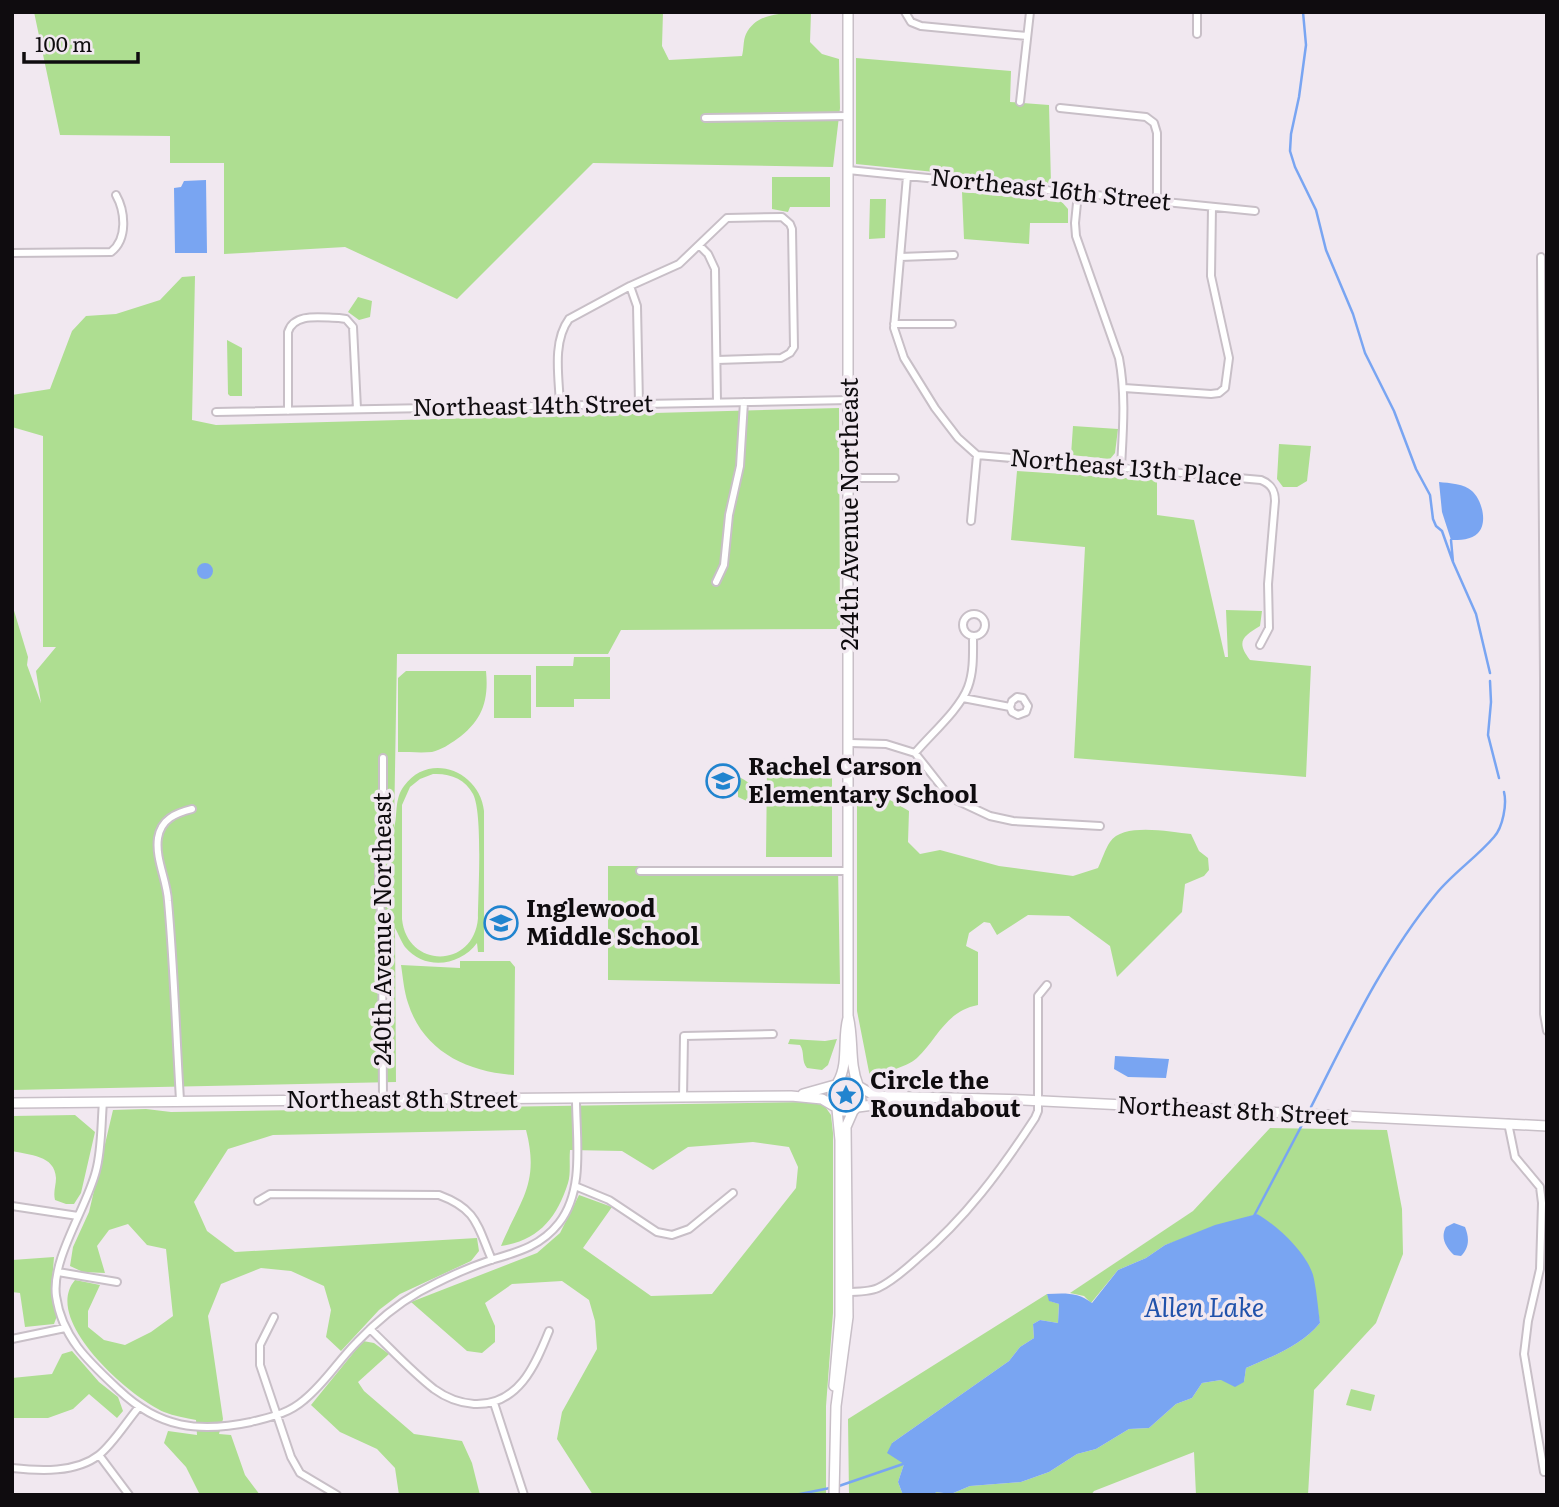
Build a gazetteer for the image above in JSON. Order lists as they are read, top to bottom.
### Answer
{
  "streets": {
    "street": [
      "Northeast 16th Street",
      "Northeast 14th Street",
      "Northeast 13th Place",
      "244th Avenue Northeast",
      "240th Avenue Northeast",
      "Northeast 8th Street"
    ]
  },
  "crossings": [
    ["Northeast 16th Street", "244th Avenue Northeast"],
    ["Northeast 14th Street", "244th Avenue Northeast"],
    ["244th Avenue Northeast", "Northeast 8th Street"],
    ["240th Avenue Northeast", "Northeast 8th Street"]
  ],
  "water": ["Allen Lake"],
  "places": {
    "school or university": ["Rachel Carson Elementary School", "Inglewood Middle School"],
    "place": ["Circle the Roundabout"]
  },
  "scale_bar": "100 m"
}
